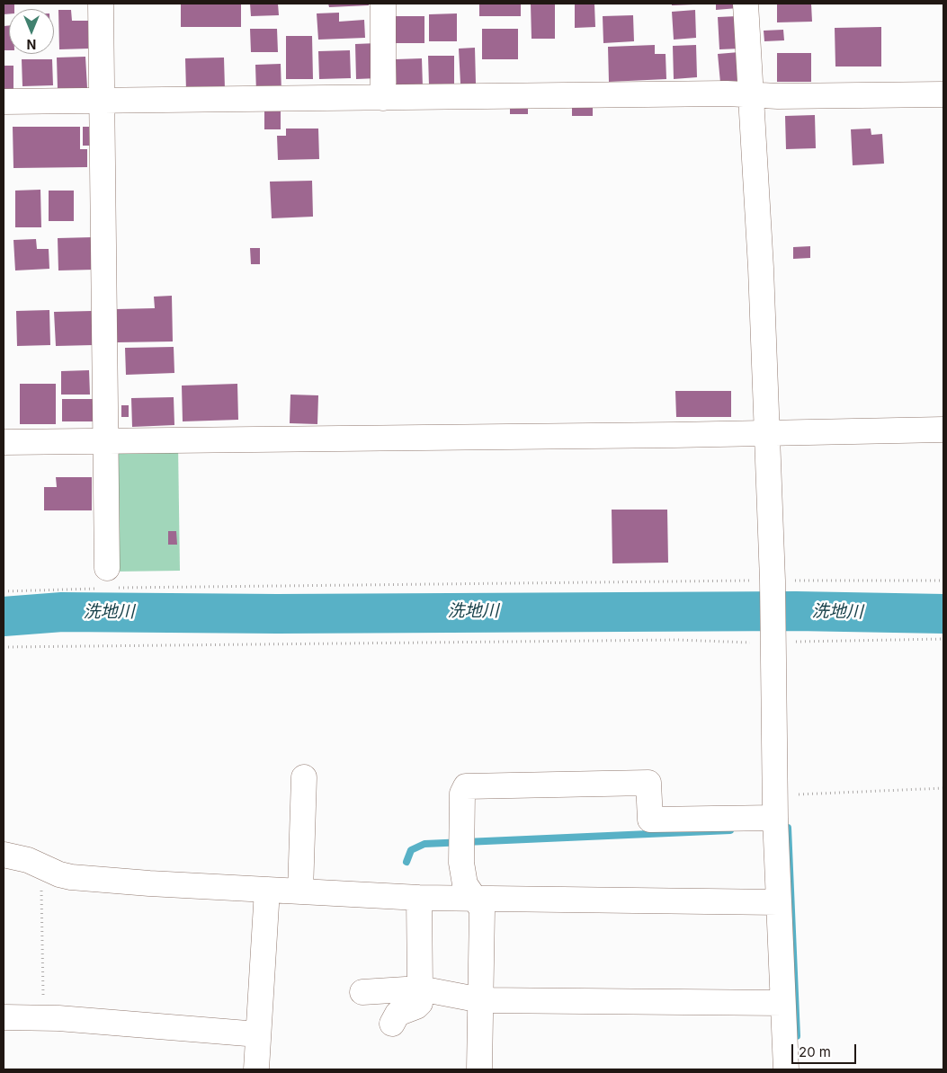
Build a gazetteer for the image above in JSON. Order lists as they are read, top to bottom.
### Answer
{
  "water": ["洗地川"],
  "scale_bar": "20 m",
  "north": "bottom"
}
